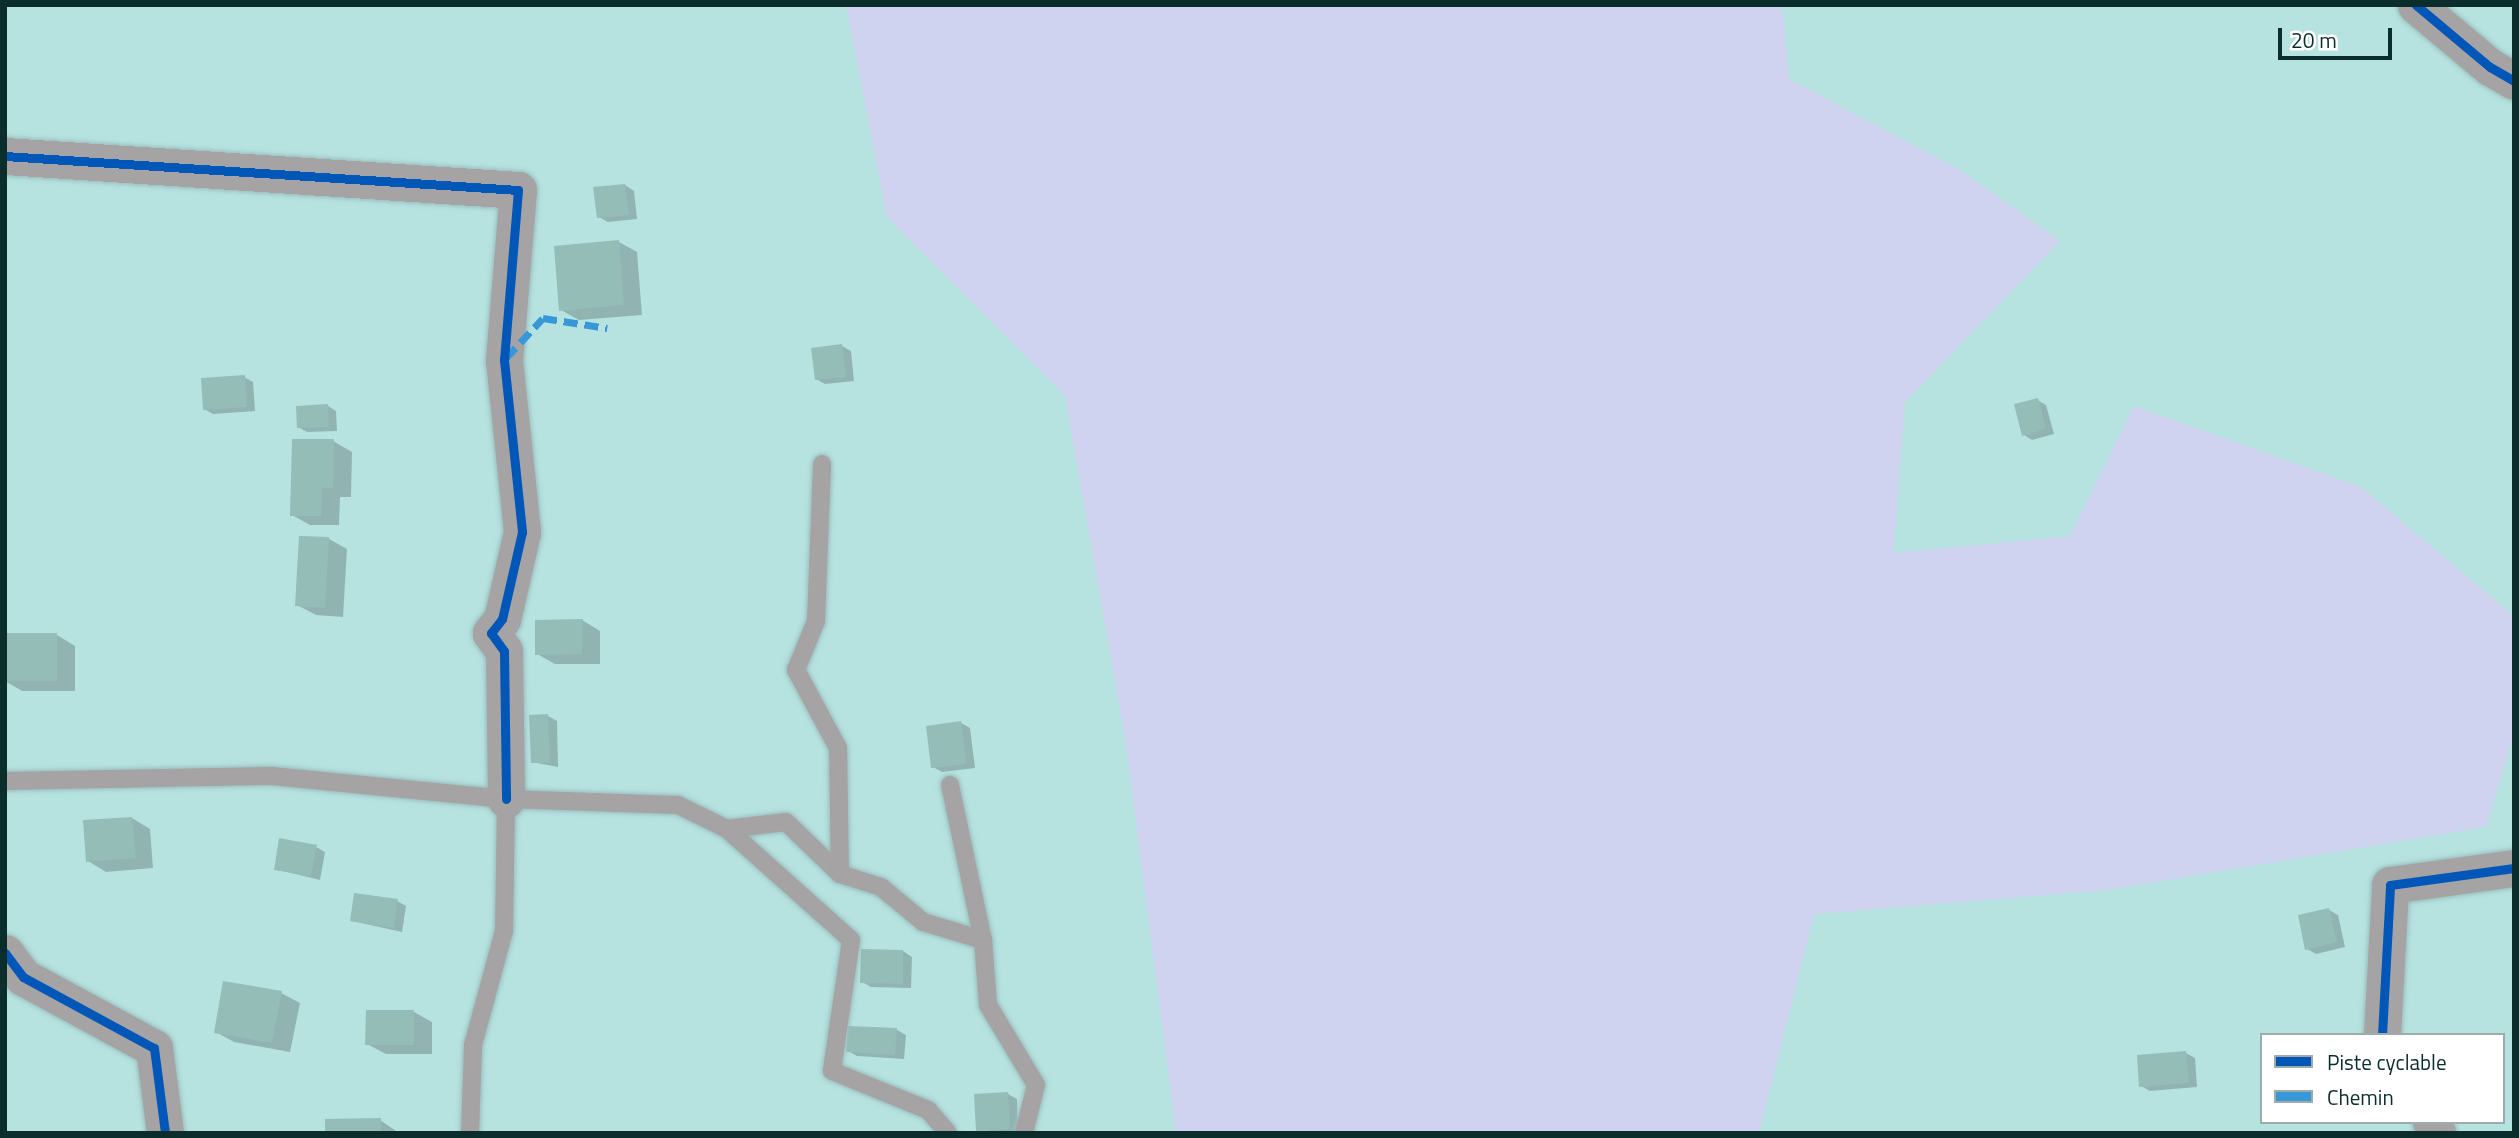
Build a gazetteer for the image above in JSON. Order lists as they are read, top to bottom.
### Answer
{
  "legend": ["Piste cyclable", "Chemin"],
  "scale_bar": "20 m"
}
